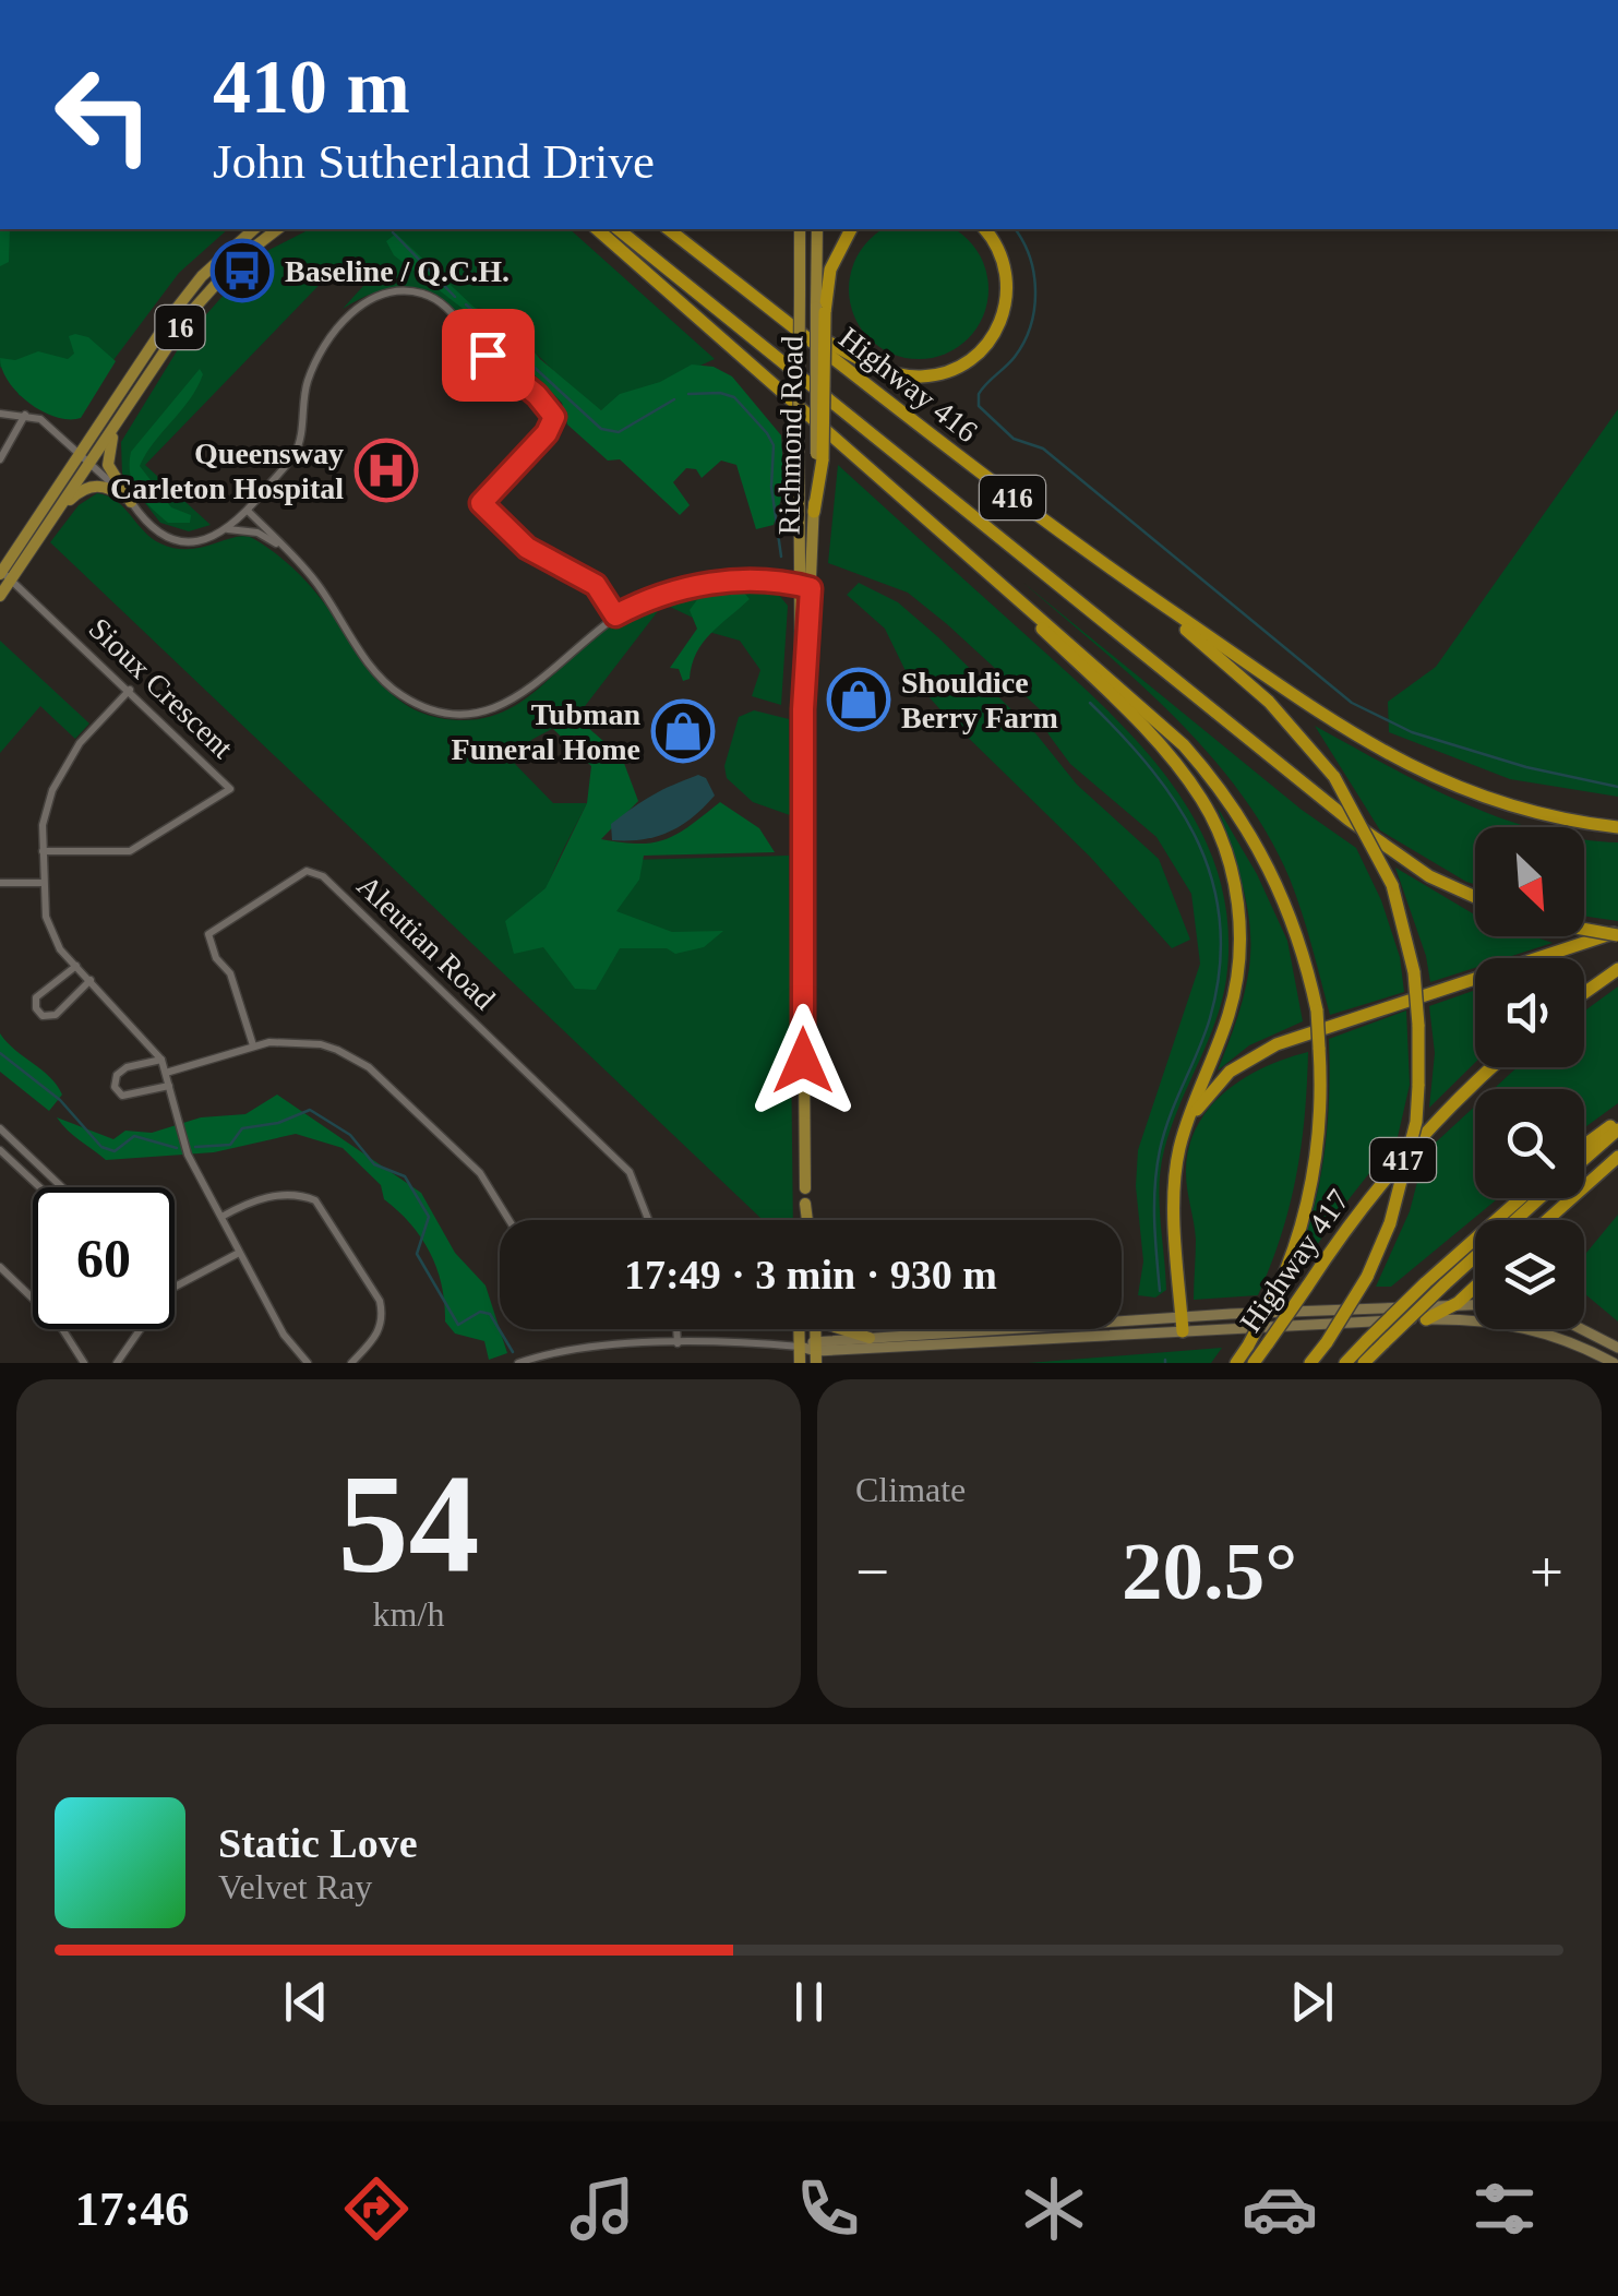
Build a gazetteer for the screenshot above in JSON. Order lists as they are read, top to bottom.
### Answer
{
  "streets": {
    "highway": [
      "Highway 416",
      "416",
      "417",
      "Highway 417"
    ],
    "main road": ["16", "Richmond Road"],
    "street": ["Sioux Crescent", "Aleutian Road"]
  },
  "crossings": [
    ["16", "Sioux Crescent"]
  ],
  "places": {
    "bus stop": ["Baseline / Q.C.H."],
    "hospital": ["Queensway Carleton Hospital"],
    "shop": ["Shouldice Berry Farm", "Tubman Funeral Home"]
  },
  "north": "bottom right",
  "page": {
    "turn": ["410 m", "John Sutherland Drive"],
    "limit": "60",
    "trip": "17:49 · 3 min · 930 m",
    "tile": [
      ["54", "km/h"],
      "Climate"
    ],
    "heat": ["−", "20.5°", "+"],
    "song": ["Static Love", "Velvet Ray"],
    "tabs": "17:46"
  }
}
